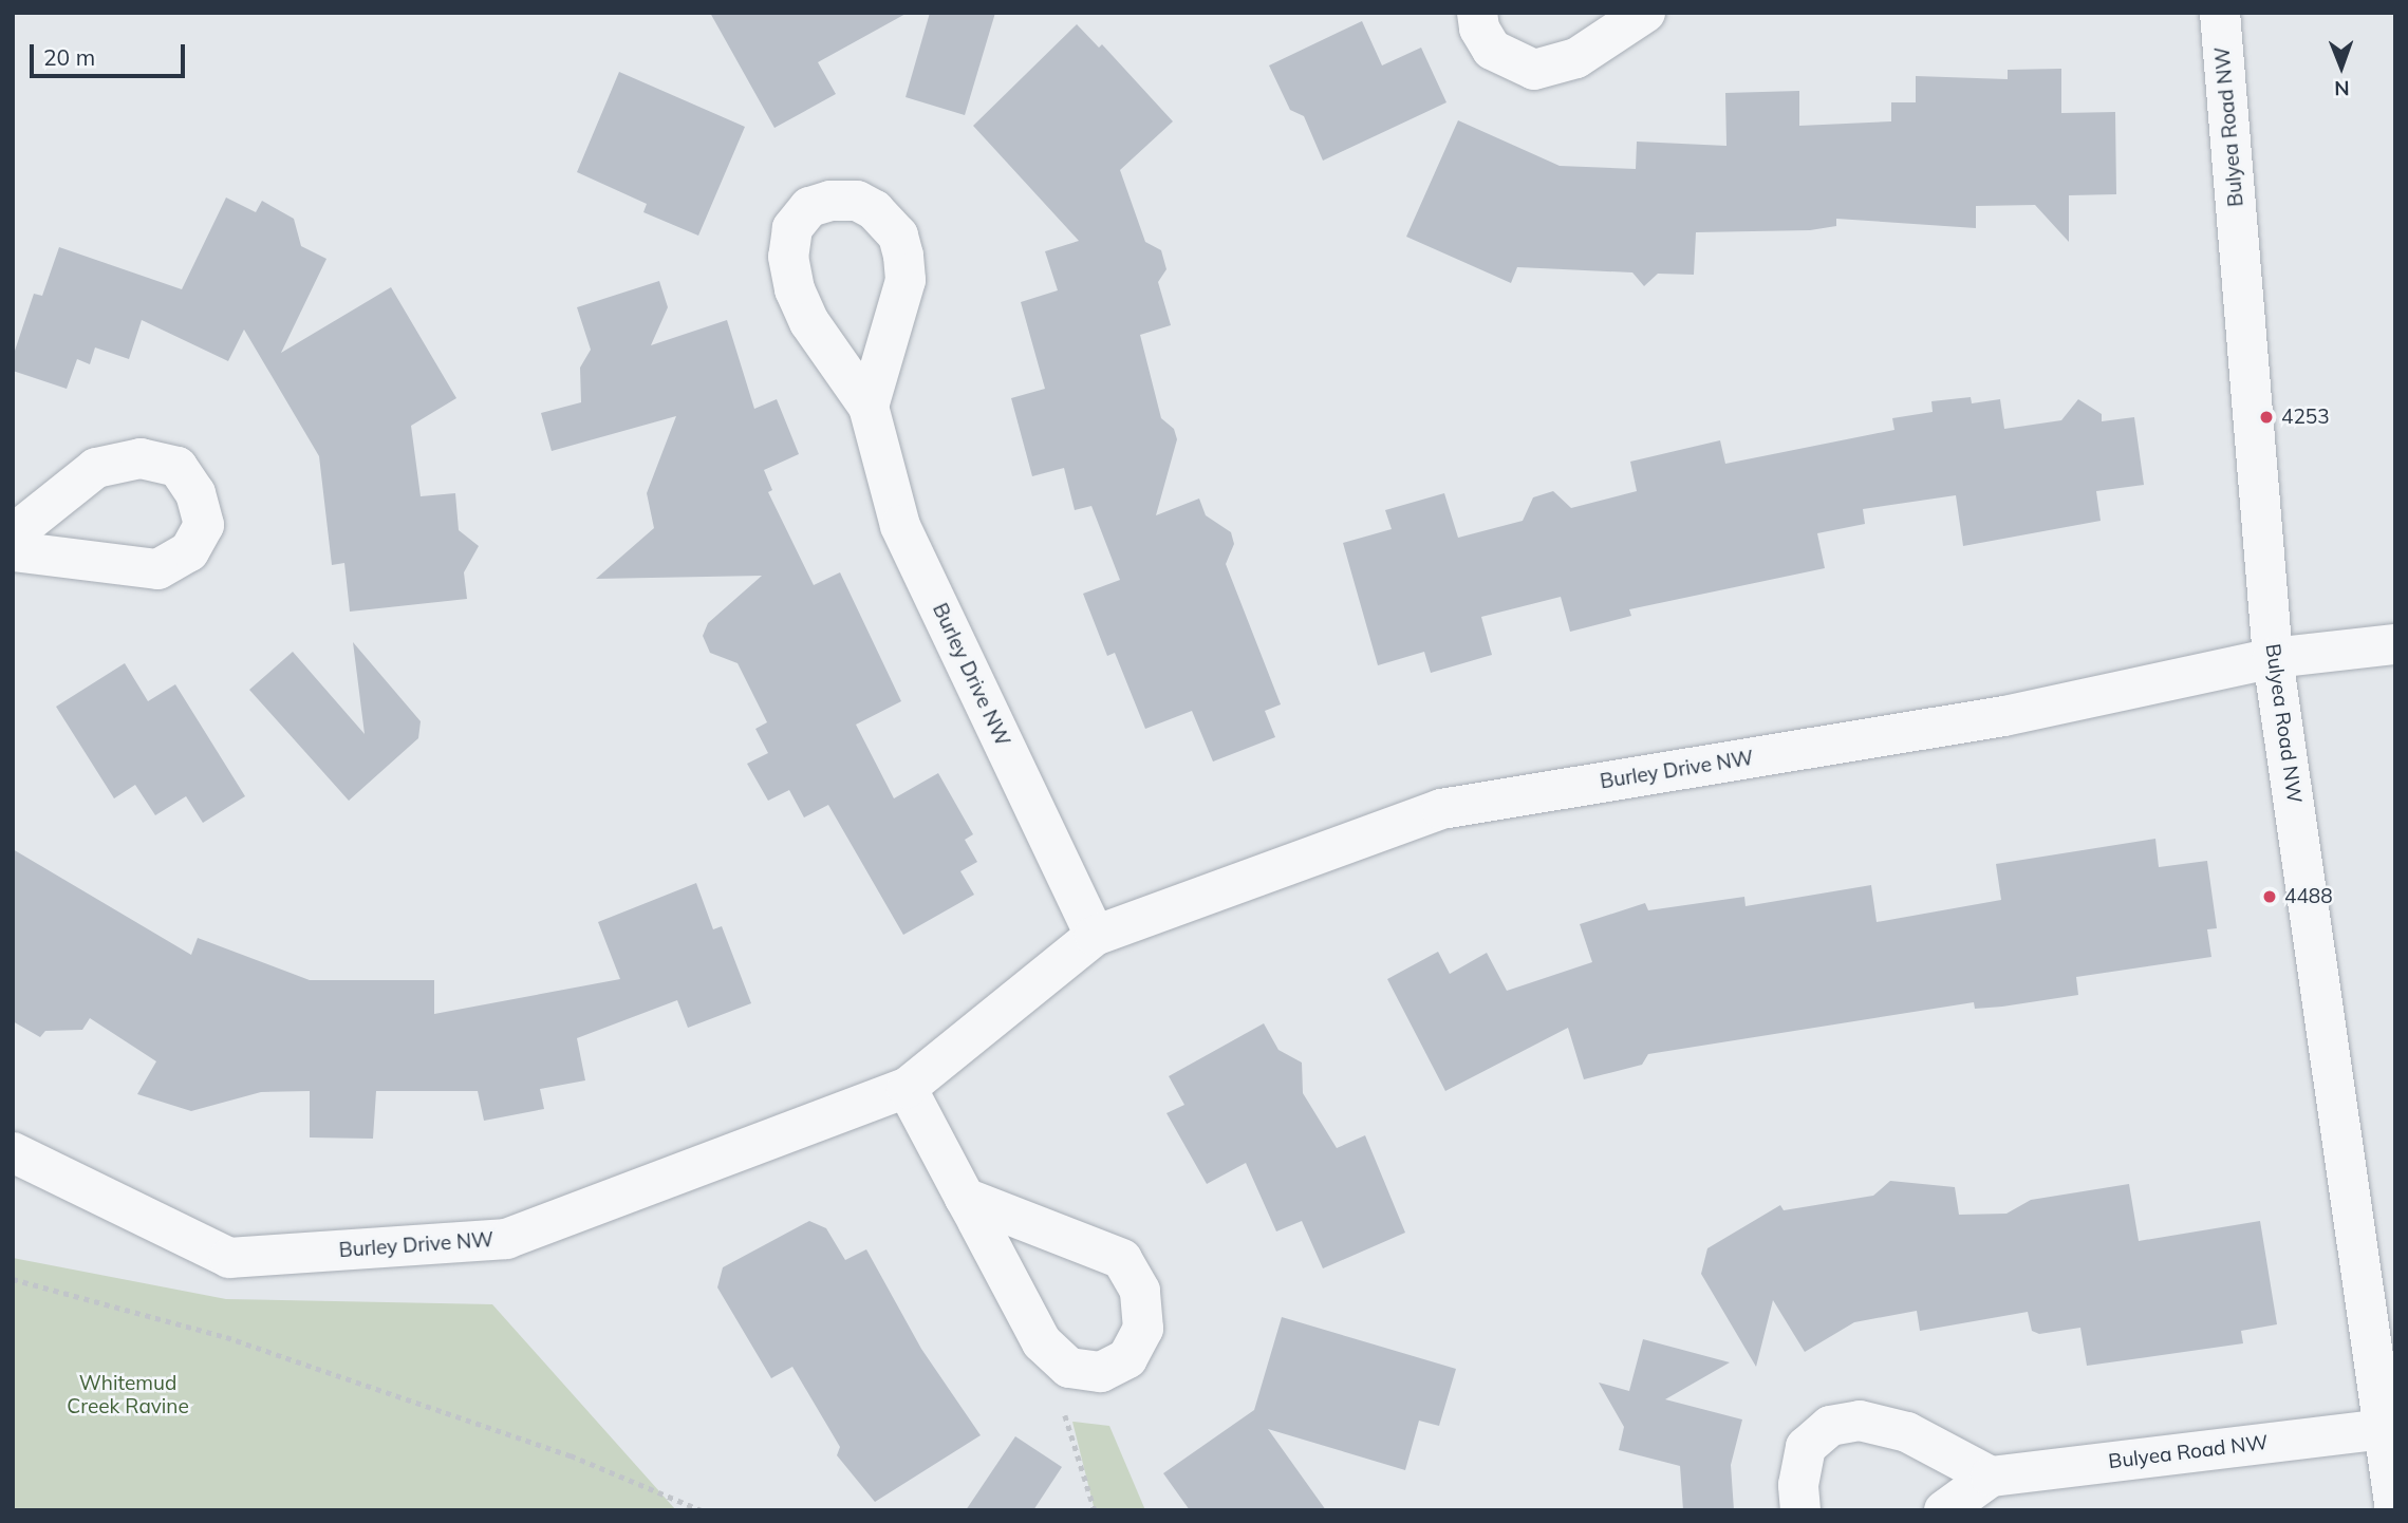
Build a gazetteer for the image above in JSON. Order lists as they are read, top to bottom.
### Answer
{
  "streets": {
    "street": ["Bulyea Road NW", "Burley Drive NW"]
  },
  "crossings": [
    ["Bulyea Road NW", "Burley Drive NW"]
  ],
  "parks": ["Whitemud Creek Ravine"],
  "places": ["4253", "4488"],
  "scale_bar": "20 m",
  "north": "bottom"
}
